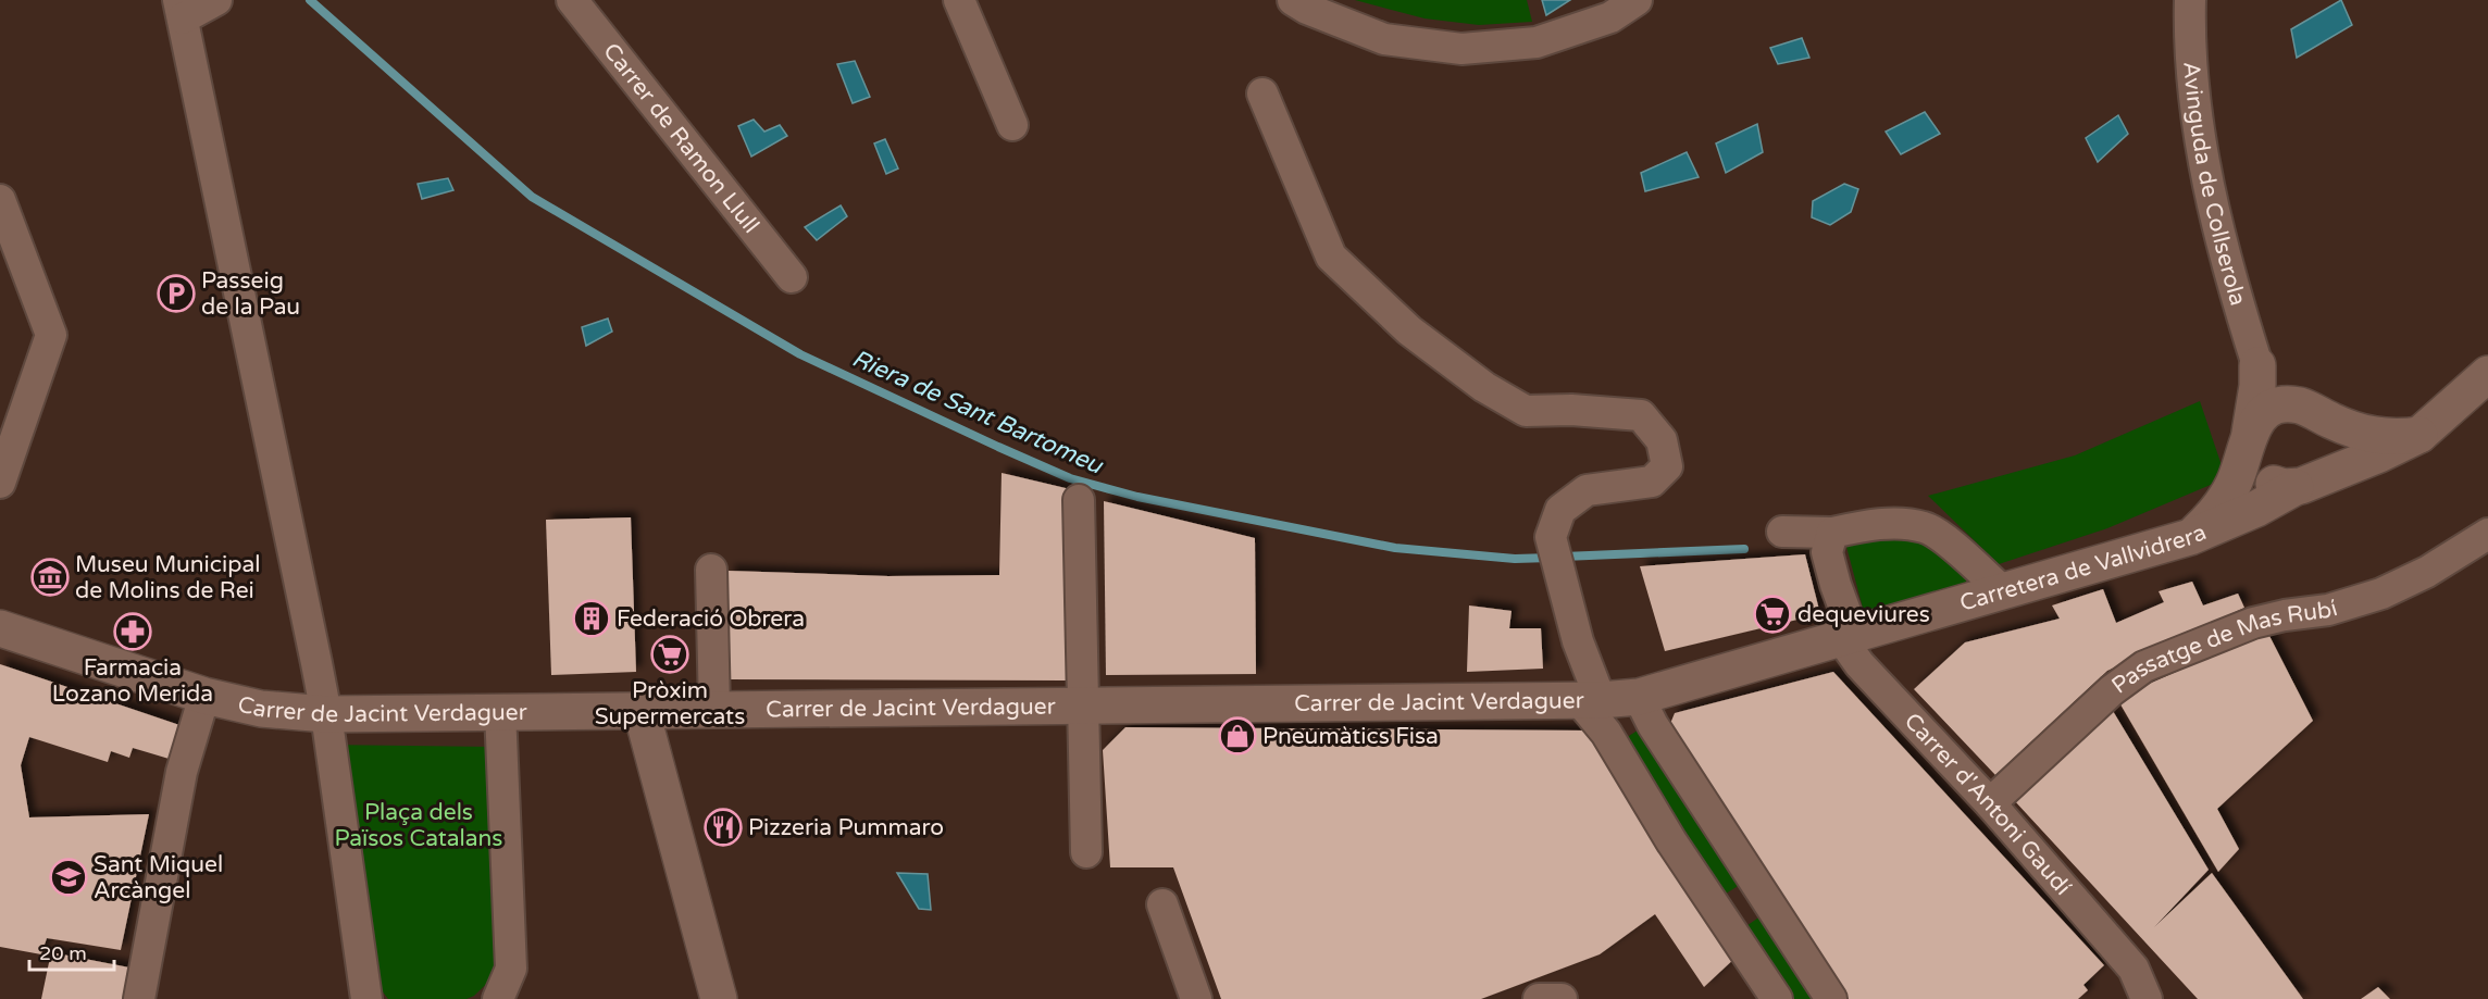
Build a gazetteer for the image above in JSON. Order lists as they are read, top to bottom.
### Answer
{
  "streets": {
    "main road": ["Carretera de Vallvidrera", "Carrer de Jacint Verdaguer"],
    "street": [
      "Carrer de Ramon Llull",
      "Avinguda de Collserola",
      "Passatge de Mas Rubí",
      "Carrer d'Antoni Gaudí"
    ]
  },
  "crossings": [
    ["Carretera de Vallvidrera", "Carrer de Jacint Verdaguer"],
    ["Carretera de Vallvidrera", "Carrer d'Antoni Gaudí"],
    ["Passatge de Mas Rubí", "Carrer d'Antoni Gaudí"]
  ],
  "water": ["Riera de Sant Bartomeu"],
  "parks": ["Plaça dels Països Catalans"],
  "places": {
    "parking": ["Passeig de la Pau"],
    "museum": ["Museu Municipal de Molins de Rei"],
    "supermarket": ["dequeviures", "Pròxim Supermercats"],
    "building": ["Federació Obrera"],
    "pharmacy": ["Farmacia Lozano Merida"],
    "shop": ["Pneumàtics Fisa"],
    "restaurant": ["Pizzeria Pummaro"],
    "school or university": ["Sant Miquel Arcàngel"]
  },
  "scale_bar": "20 m"
}
